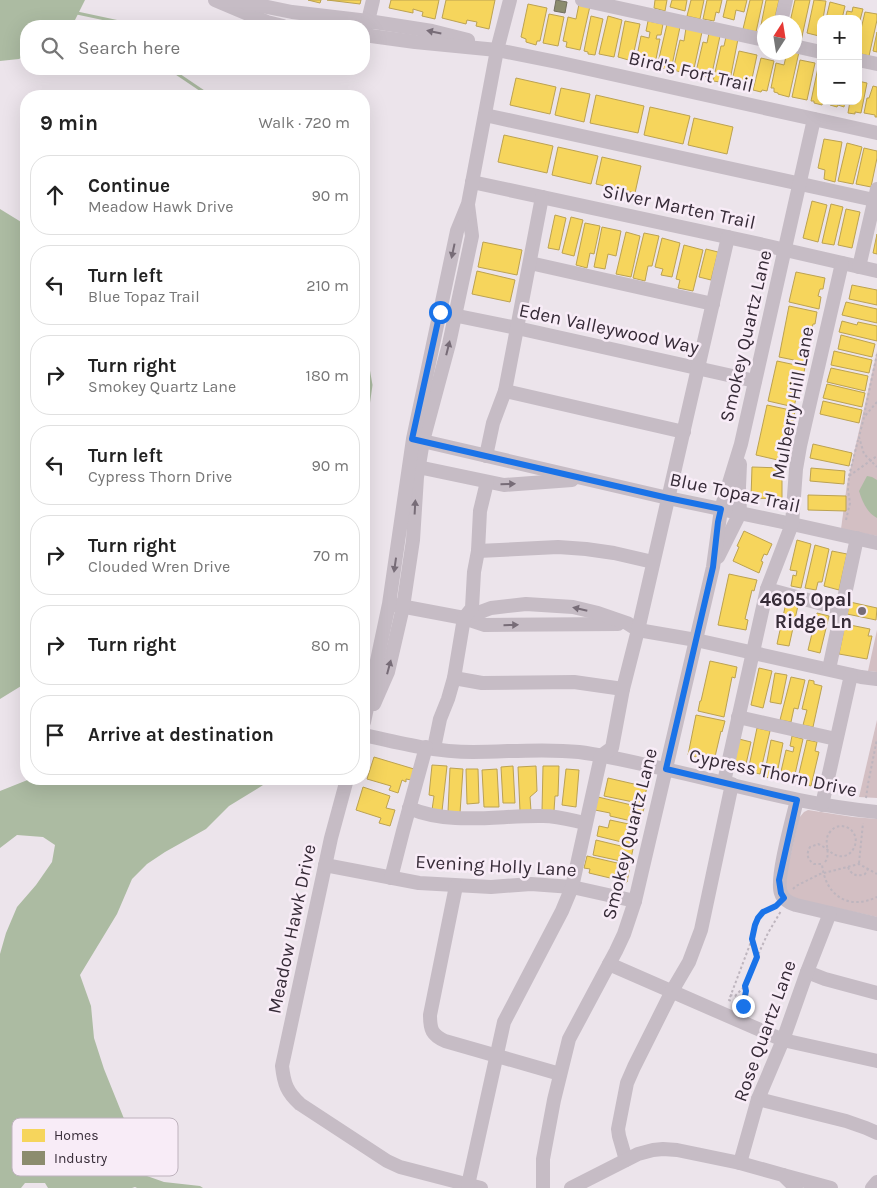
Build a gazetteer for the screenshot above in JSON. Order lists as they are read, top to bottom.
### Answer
{
  "streets": {
    "street": [
      "Bird's Fort Trail",
      "Silver Marten Trail",
      "Eden Valleywood Way",
      "Smokey Quartz Lane",
      "Mulberry Hill Lane",
      "Blue Topaz Trail",
      "Cypress Thorn Drive",
      "Evening Holly Lane",
      "Meadow Hawk Drive",
      "Rose Quartz Lane"
    ]
  },
  "crossings": [
    ["Bird's Fort Trail", "Smokey Quartz Lane"],
    ["Silver Marten Trail", "Smokey Quartz Lane"],
    ["Silver Marten Trail", "Mulberry Hill Lane"],
    ["Eden Valleywood Way", "Smokey Quartz Lane"],
    ["Smokey Quartz Lane", "Blue Topaz Trail"],
    ["Smokey Quartz Lane", "Cypress Thorn Drive"],
    ["Smokey Quartz Lane", "Evening Holly Lane"],
    ["Mulberry Hill Lane", "Blue Topaz Trail"],
    ["Mulberry Hill Lane", "Cypress Thorn Drive"],
    ["Evening Holly Lane", "Meadow Hawk Drive"]
  ],
  "places": ["4605 Opal Ridge Ln"],
  "legend": ["Homes", "Industry"],
  "north": "top",
  "page": {
    "map_buttons": ["+", "−"],
    "search": "Search here",
    "heading": ["9 min", "Walk · 720 m"],
    "list": [
      ["Continue", "Meadow Hawk Drive", "90 m"],
      ["Turn left", "Blue Topaz Trail", "210 m"],
      ["Turn right", "Smokey Quartz Lane", "180 m"],
      ["Turn left", "Cypress Thorn Drive", "90 m"],
      ["Turn right", "Clouded Wren Drive", "70 m"],
      ["Turn right", "80 m"],
      "Arrive at destination"
    ]
  }
}
